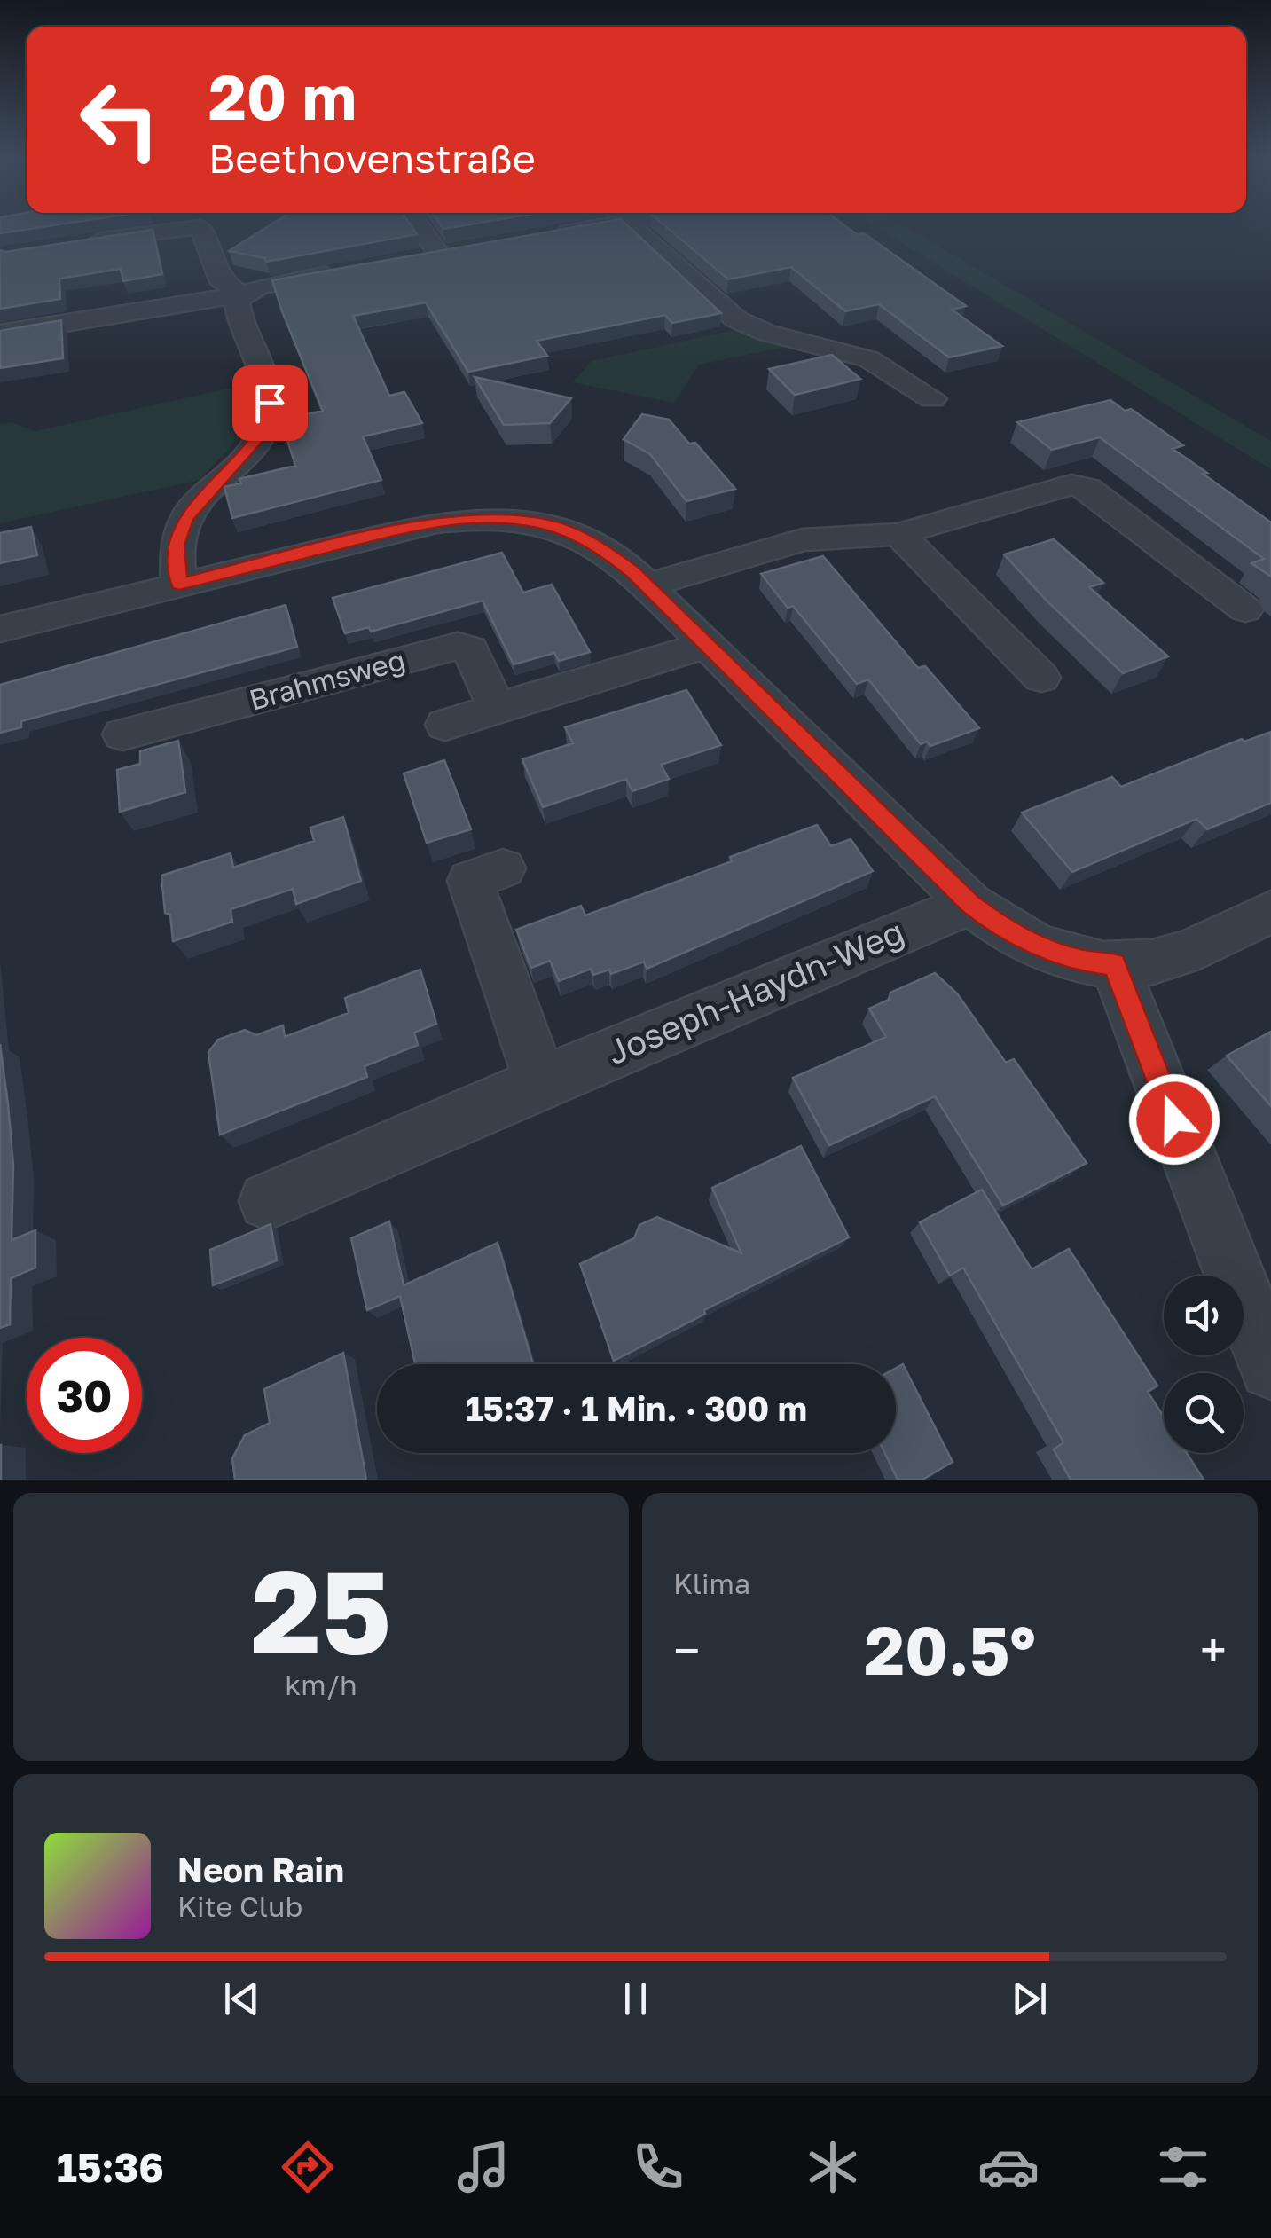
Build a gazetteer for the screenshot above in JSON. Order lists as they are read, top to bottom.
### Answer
{
  "streets": {
    "street": ["Brahmsweg", "Joseph-Haydn-Weg"]
  },
  "page": {
    "turn": ["20 m", "Beethovenstraße"],
    "limit": "30",
    "trip": "15:37 · 1 Min. · 300 m",
    "tile": [
      ["25", "km/h"],
      "Klima"
    ],
    "heat": ["−", "20.5°", "+"],
    "song": ["Neon Rain", "Kite Club"],
    "tabs": "15:36"
  }
}
